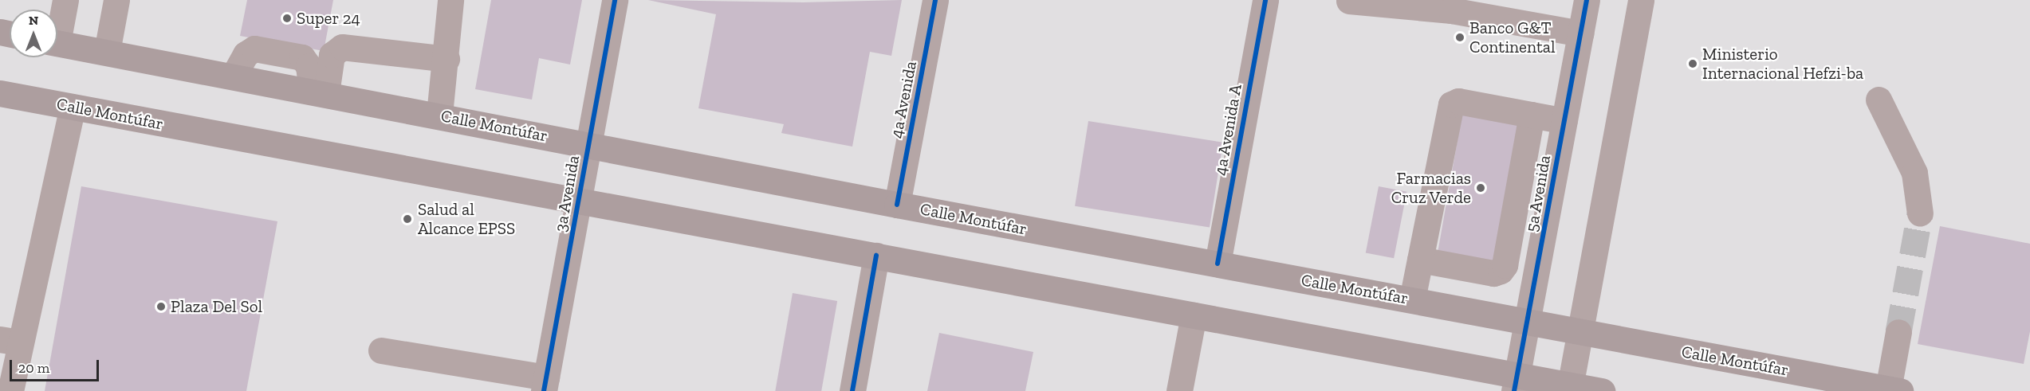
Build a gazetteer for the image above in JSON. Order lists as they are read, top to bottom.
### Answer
{
  "streets": {
    "main road": ["Calle Montúfar"],
    "street": [
      "4a Avenida",
      "4a Avenida A",
      "3a Avenida",
      "5a Avenida"
    ]
  },
  "crossings": [
    ["4a Avenida", "Calle Montúfar"],
    ["Calle Montúfar", "4a Avenida A"],
    ["Calle Montúfar", "3a Avenida"],
    ["Calle Montúfar", "5a Avenida"]
  ],
  "places": [
    "Super 24",
    "Banco G&T Continental",
    "Ministerio Internacional Hefzi-ba",
    "Farmacias Cruz Verde",
    "Salud al Alcance EPSS",
    "Plaza Del Sol"
  ],
  "scale_bar": "20 m",
  "north": "top"
}
